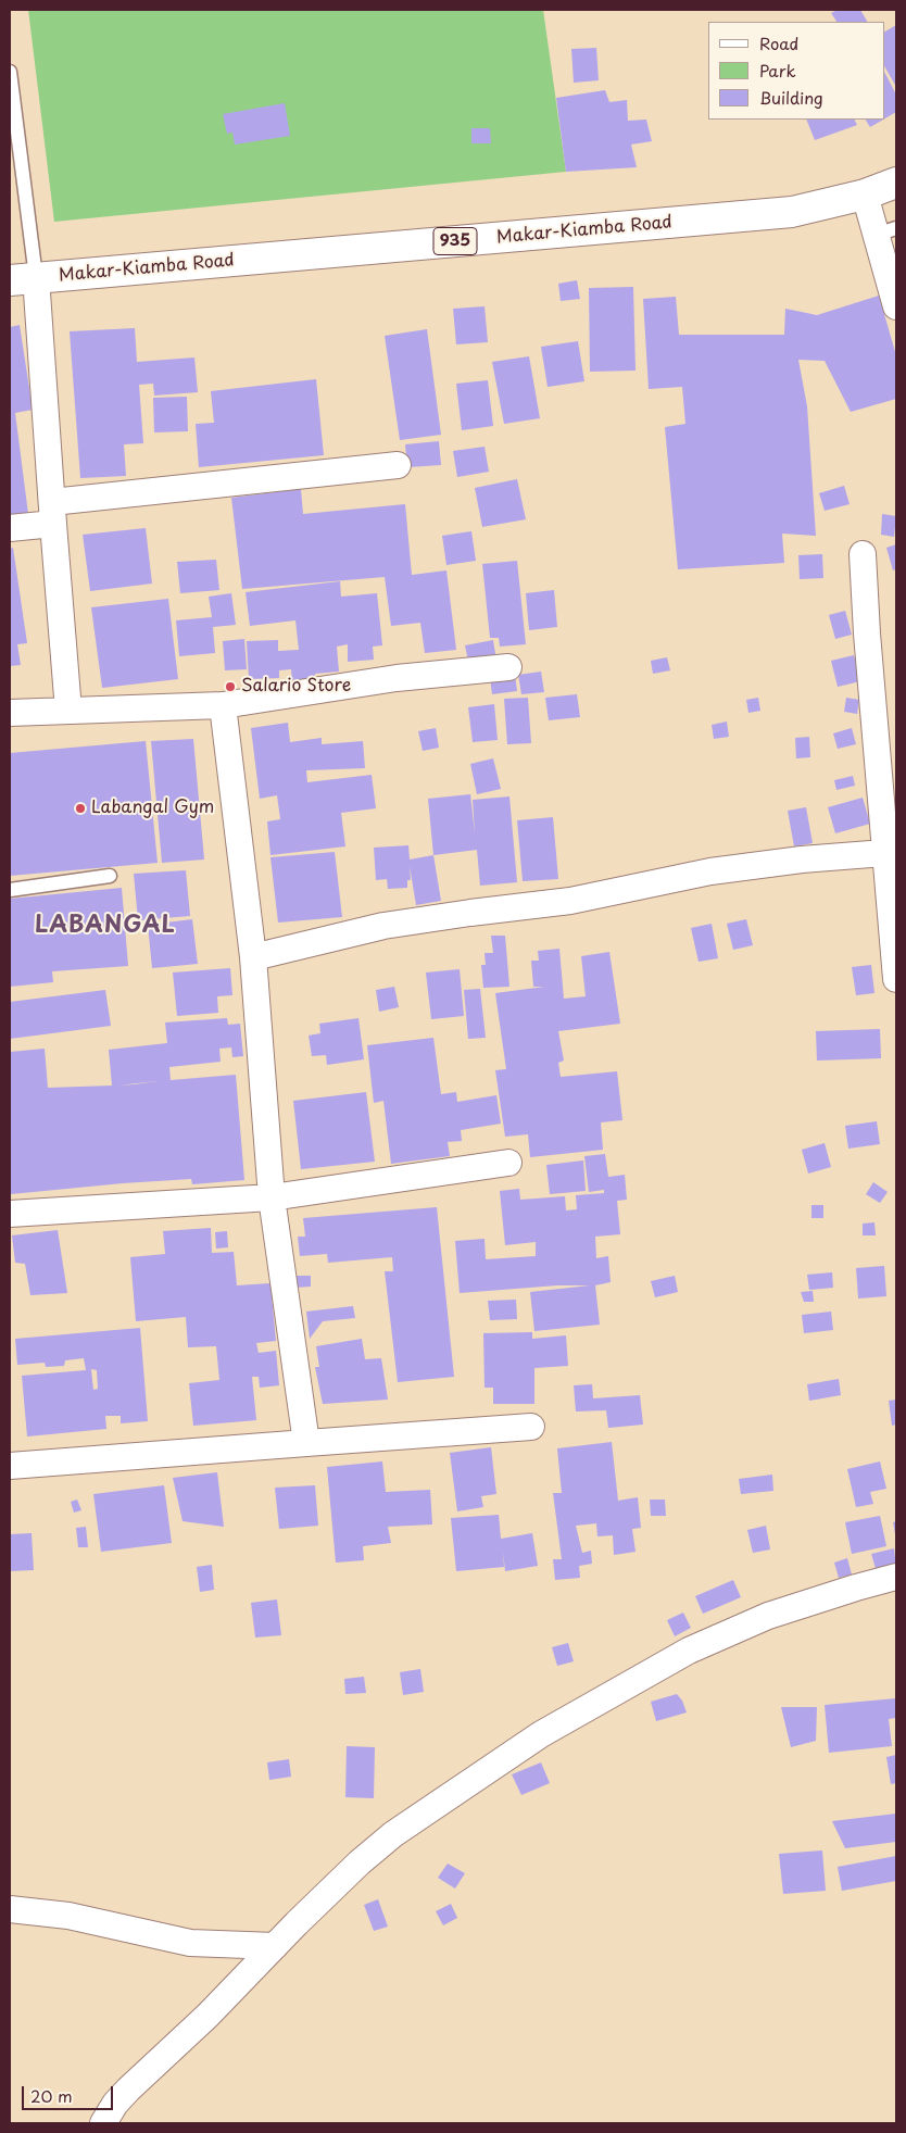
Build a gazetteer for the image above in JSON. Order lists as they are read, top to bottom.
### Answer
{
  "streets": {
    "main road": ["Makar-Kiamba Road", "935"]
  },
  "districts": ["LABANGAL"],
  "places": ["Salario Store", "Labangal Gym"],
  "legend": ["Road", "Park", "Building"],
  "scale_bar": "20 m"
}
